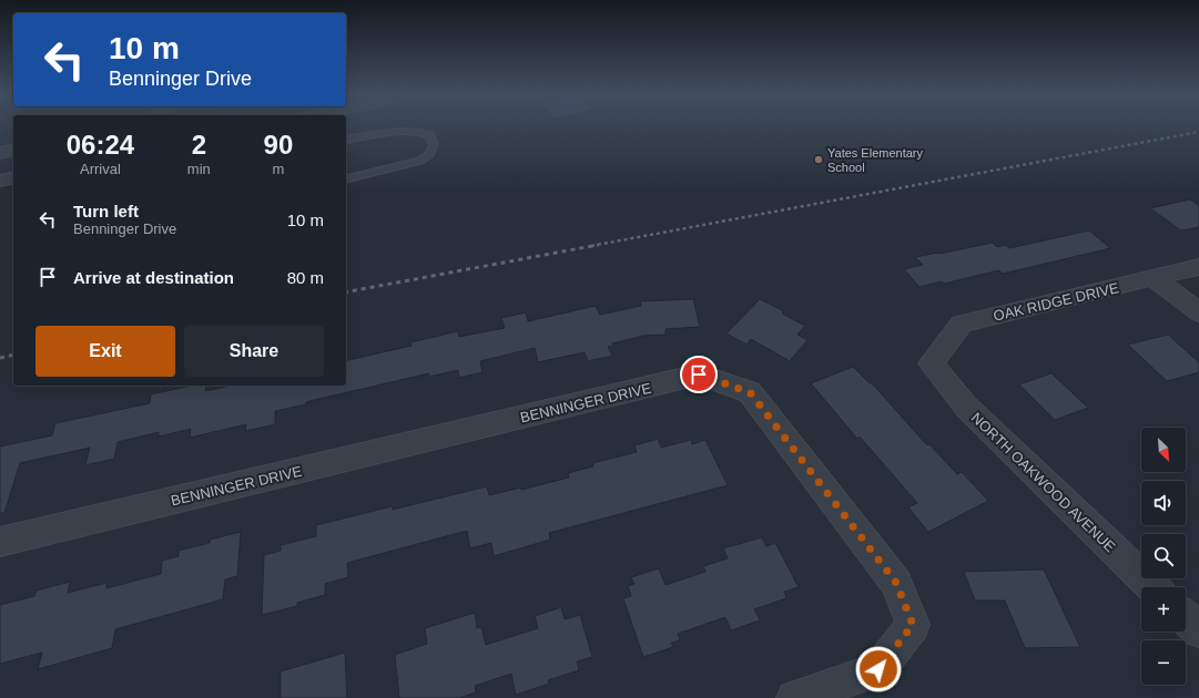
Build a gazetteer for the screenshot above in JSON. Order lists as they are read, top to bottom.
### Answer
{
  "streets": {
    "street": ["OAK RIDGE DRIVE", "BENNINGER DRIVE", "NORTH OAKWOOD AVENUE"]
  },
  "crossings": [
    ["OAK RIDGE DRIVE", "NORTH OAKWOOD AVENUE"]
  ],
  "places": ["Yates Elementary School"],
  "north": "bottom right",
  "page": {
    "turn": ["10 m", "Benninger Drive"],
    "eta": [
      "06:24",
      "Arrival",
      "2",
      "min",
      "90",
      "m"
    ],
    "list": [
      {
        "name": "Turn left",
        "note": "Benninger Drive",
        "value": "10 m"
      },
      {
        "name": "Arrive at destination",
        "value": "80 m"
      }
    ],
    "buttons": ["Exit", "Share"],
    "map_buttons": ["+", "−"]
  }
}
